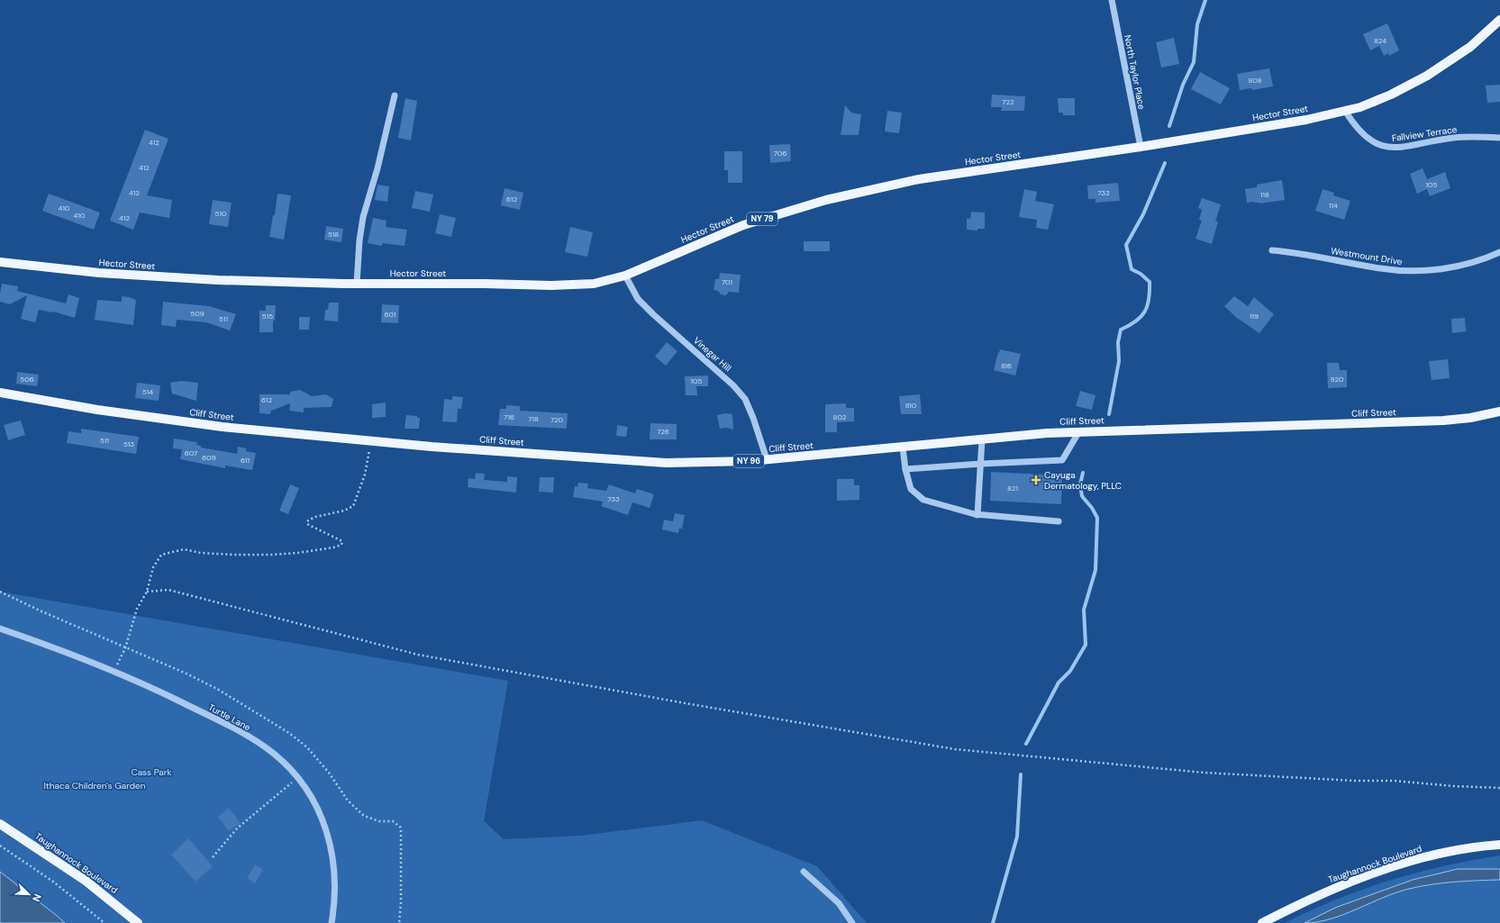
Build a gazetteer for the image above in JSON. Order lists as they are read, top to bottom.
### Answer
{
  "streets": {
    "main road": [
      "Hector Street",
      "NY 79",
      "Cliff Street",
      "NY 96",
      "Taughannock Boulevard"
    ],
    "street": [
      "North Taylor Place",
      "Fallview Terrace",
      "Westmount Drive",
      "Vinegar Hill",
      "Turtle Lane"
    ]
  },
  "crossings": [
    ["North Taylor Place", "Hector Street"],
    ["Hector Street", "Fallview Terrace"],
    ["Hector Street", "Vinegar Hill"],
    ["Vinegar Hill", "Cliff Street"]
  ],
  "parks": ["Cass Park", "Ithaca Children's Garden"],
  "places": {
    "health": ["Cayuga Dermatology, PLLC"]
  },
  "house_numbers": [
    "824",
    "808",
    "722",
    "412",
    "706",
    "412",
    "105",
    "412",
    "733",
    "118",
    "612",
    "114",
    "410",
    "510",
    "410",
    "412",
    "518",
    "701",
    "509",
    "601",
    "515",
    "119",
    "511",
    "816",
    "506",
    "920",
    "105",
    "514",
    "612",
    "810",
    "716",
    "802",
    "718",
    "720",
    "726",
    "511",
    "513",
    "607",
    "609",
    "611",
    "821",
    "733"
  ],
  "north": "bottom right"
}
